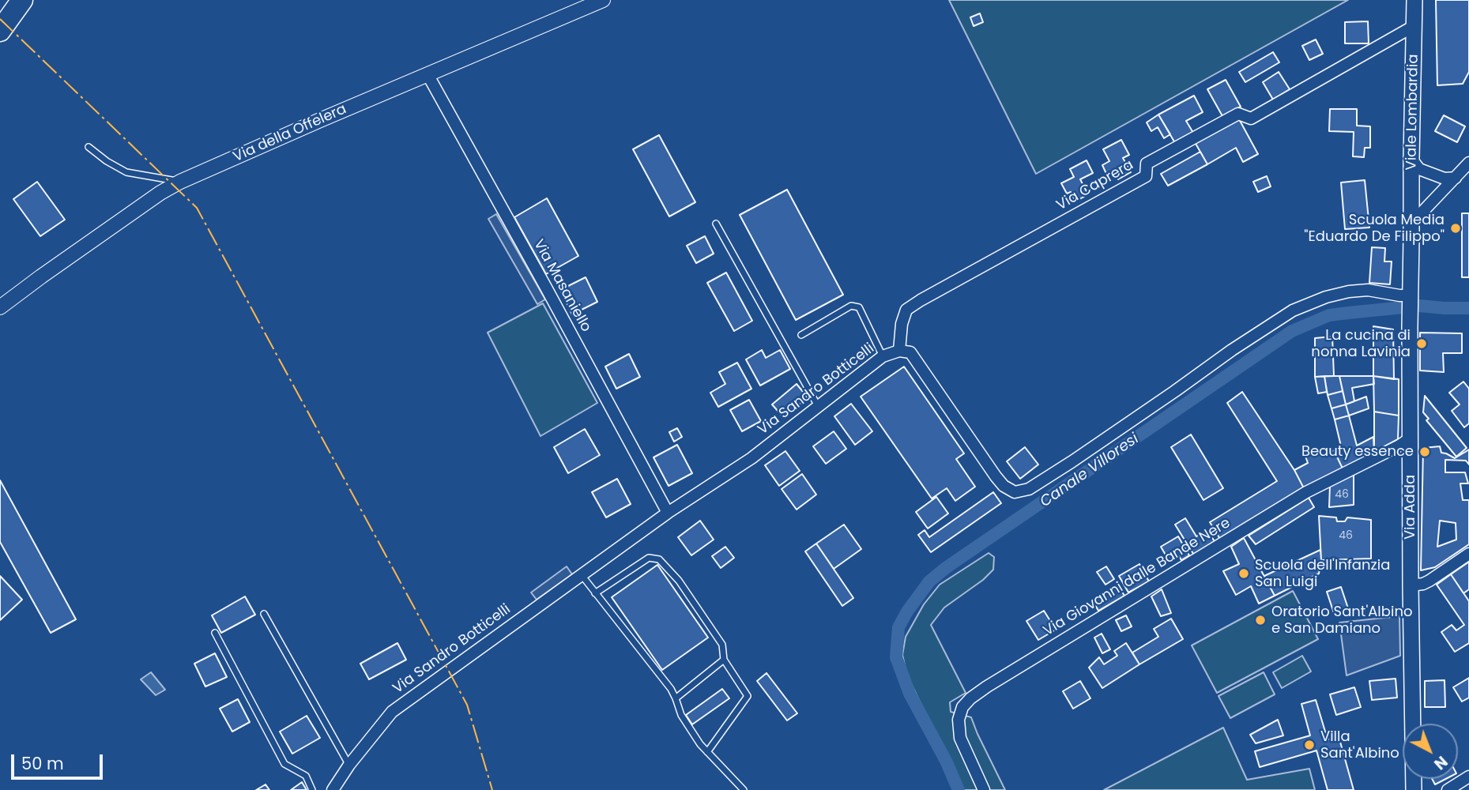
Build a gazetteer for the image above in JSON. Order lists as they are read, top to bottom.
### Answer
{
  "streets": {
    "main road": ["Viale Lombardia", "Via Adda"],
    "street": [
      "Via della Offelera",
      "Via Caprera",
      "Via Masaniello",
      "Via Sandro Botticelli",
      "Via Giovanni dalle Bande Nere"
    ]
  },
  "crossings": [
    ["Viale Lombardia", "Via Caprera"],
    ["Viale Lombardia", "Via Adda"],
    ["Via della Offelera", "Via Masaniello"],
    ["Via Caprera", "Via Sandro Botticelli"],
    ["Via Masaniello", "Via Sandro Botticelli"],
    ["Via Adda", "Via Giovanni dalle Bande Nere"]
  ],
  "water": ["Canale Villoresi"],
  "places": [
    "Scuola Media \"Eduardo De Filippo\"",
    "La cucina di nonna Lavinia",
    "Beauty essence",
    "Scuola dell'Infanzia San Luigi",
    "Oratorio Sant'Albino e San Damiano",
    "Villa Sant'Albino"
  ],
  "house_numbers": ["46", "46"],
  "scale_bar": "50 m",
  "north": "bottom right"
}
